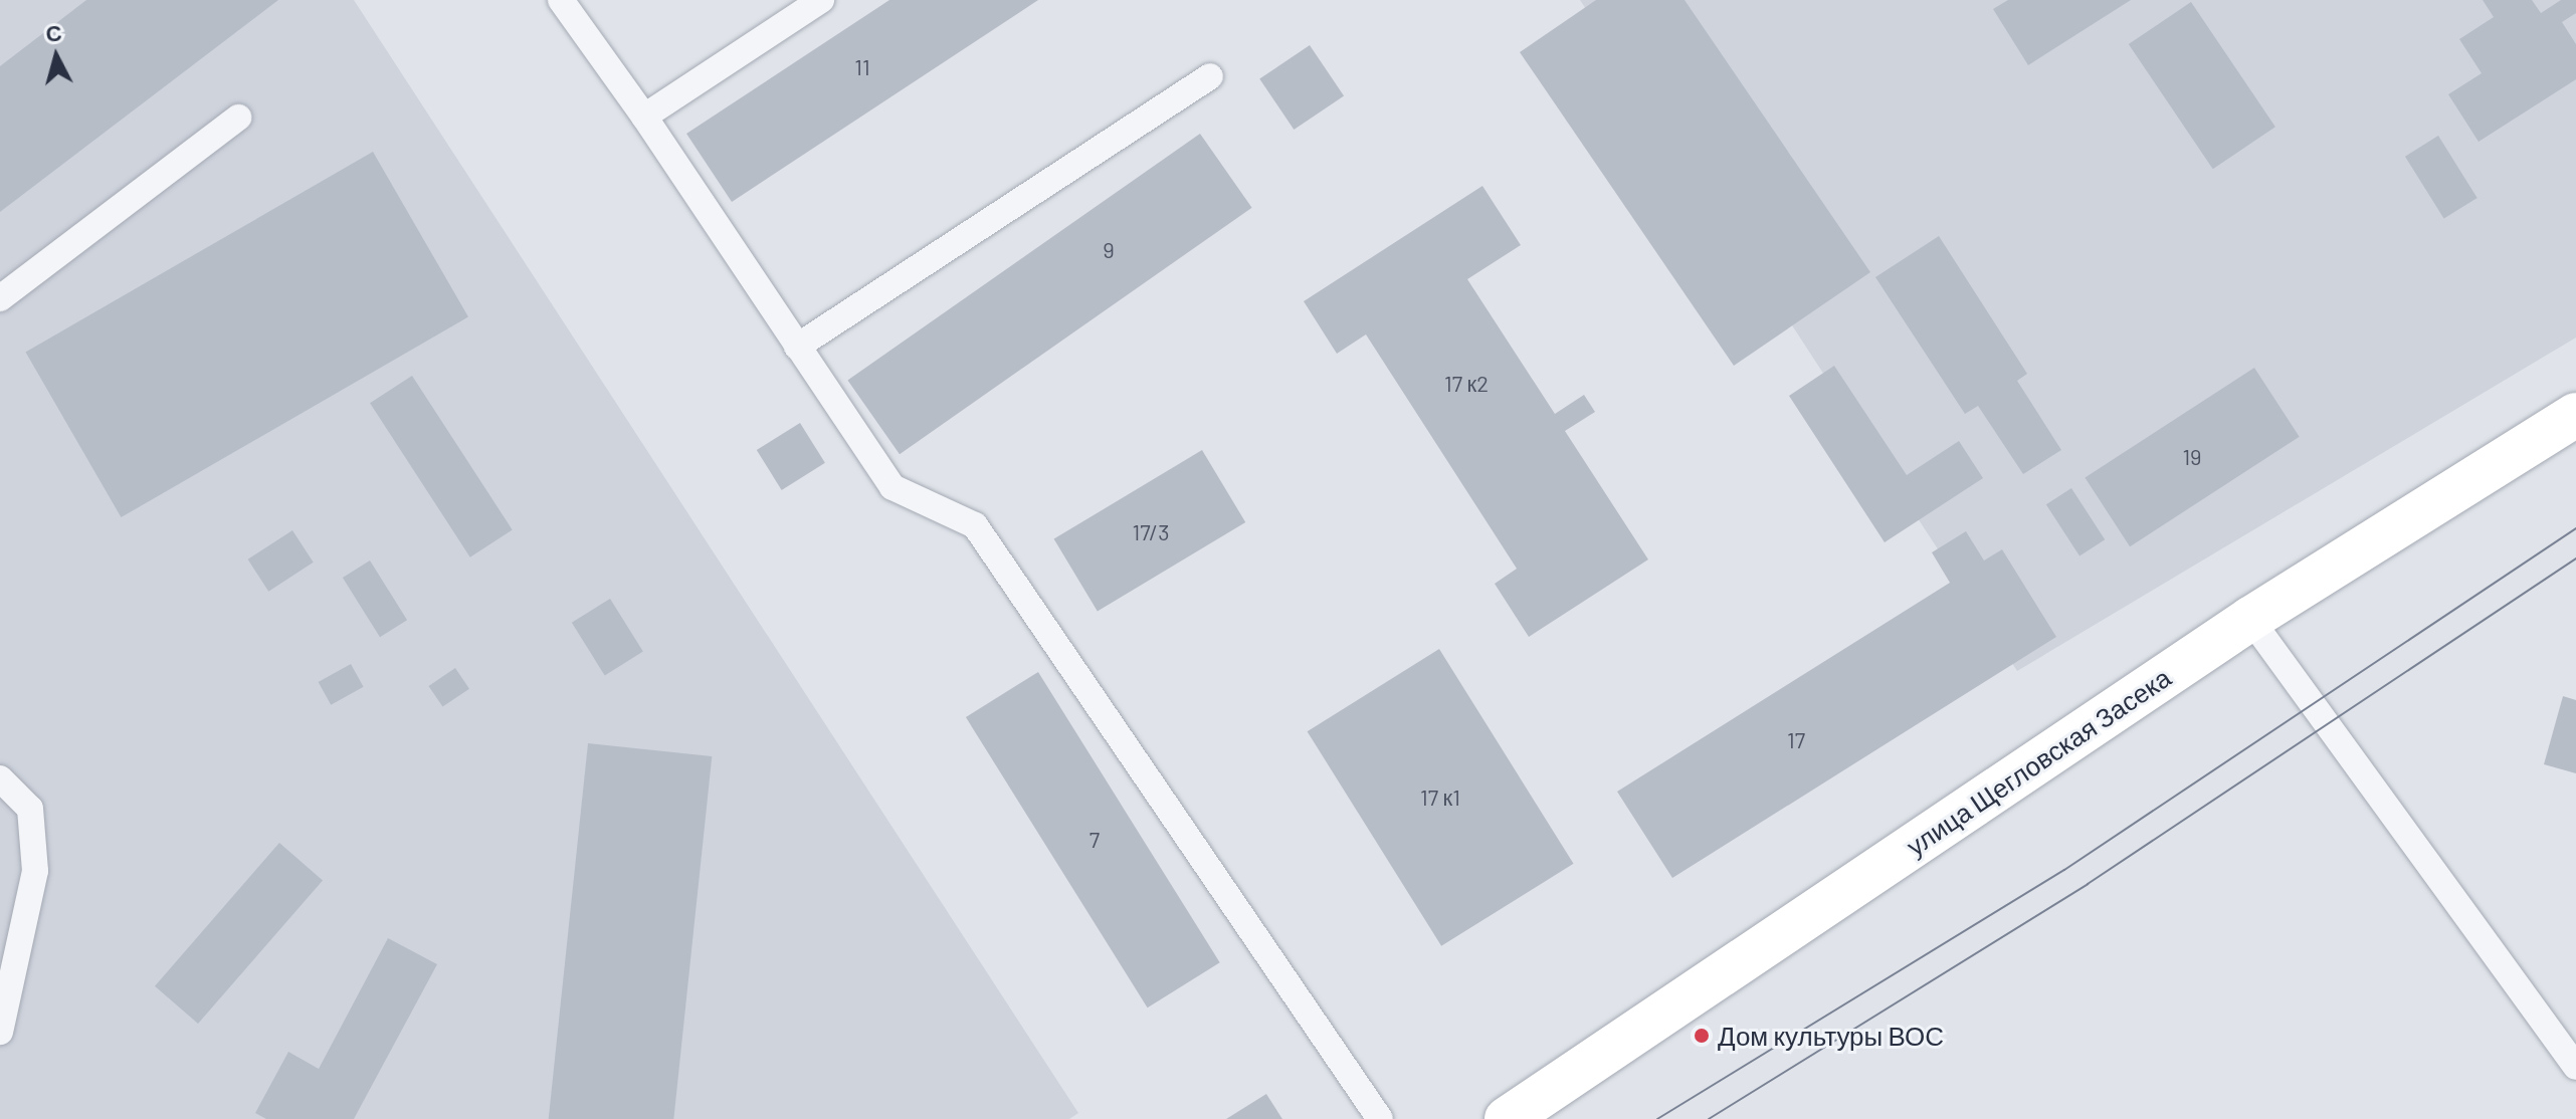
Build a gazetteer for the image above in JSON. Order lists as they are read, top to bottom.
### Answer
{
  "streets": {
    "street": ["улица Щегловская Засека"]
  },
  "places": ["Дом культуры ВОС"],
  "house_numbers": [
    "11",
    "9",
    "17 к2",
    "19",
    "17/3",
    "17",
    "17 к1",
    "7"
  ],
  "north": "top"
}
